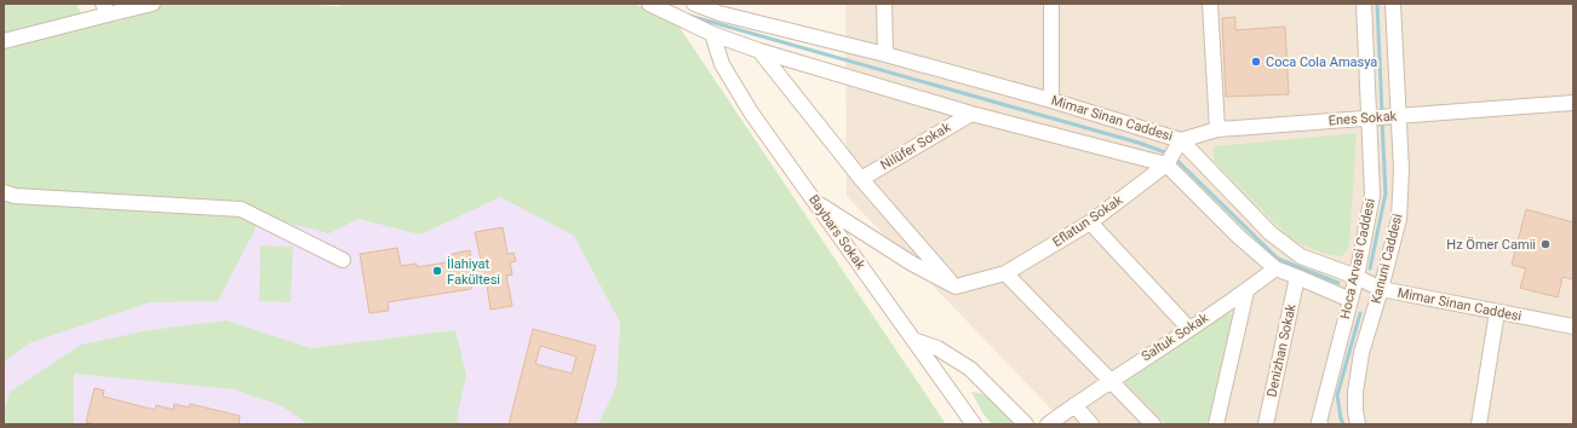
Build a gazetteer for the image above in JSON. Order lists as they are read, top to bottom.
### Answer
{
  "streets": {
    "street": [
      "Mimar Sinan Caddesi",
      "Enes Sokak",
      "Nilüfer Sokak",
      "Eflatun Sokak",
      "Baybars Sokak",
      "Hoca Arvasi Caddesi",
      "Kanuni Caddesi",
      "Saltuk Sokak",
      "Denizhan Sokak"
    ]
  },
  "crossings": [
    ["Mimar Sinan Caddesi", "Enes Sokak"],
    ["Mimar Sinan Caddesi", "Hoca Arvasi Caddesi"],
    ["Mimar Sinan Caddesi", "Kanuni Caddesi"],
    ["Enes Sokak", "Hoca Arvasi Caddesi"],
    ["Enes Sokak", "Kanuni Caddesi"]
  ],
  "places": ["Coca Cola Amasya", "Hz Ömer Camii", "İlahiyat Fakültesi"]
}
